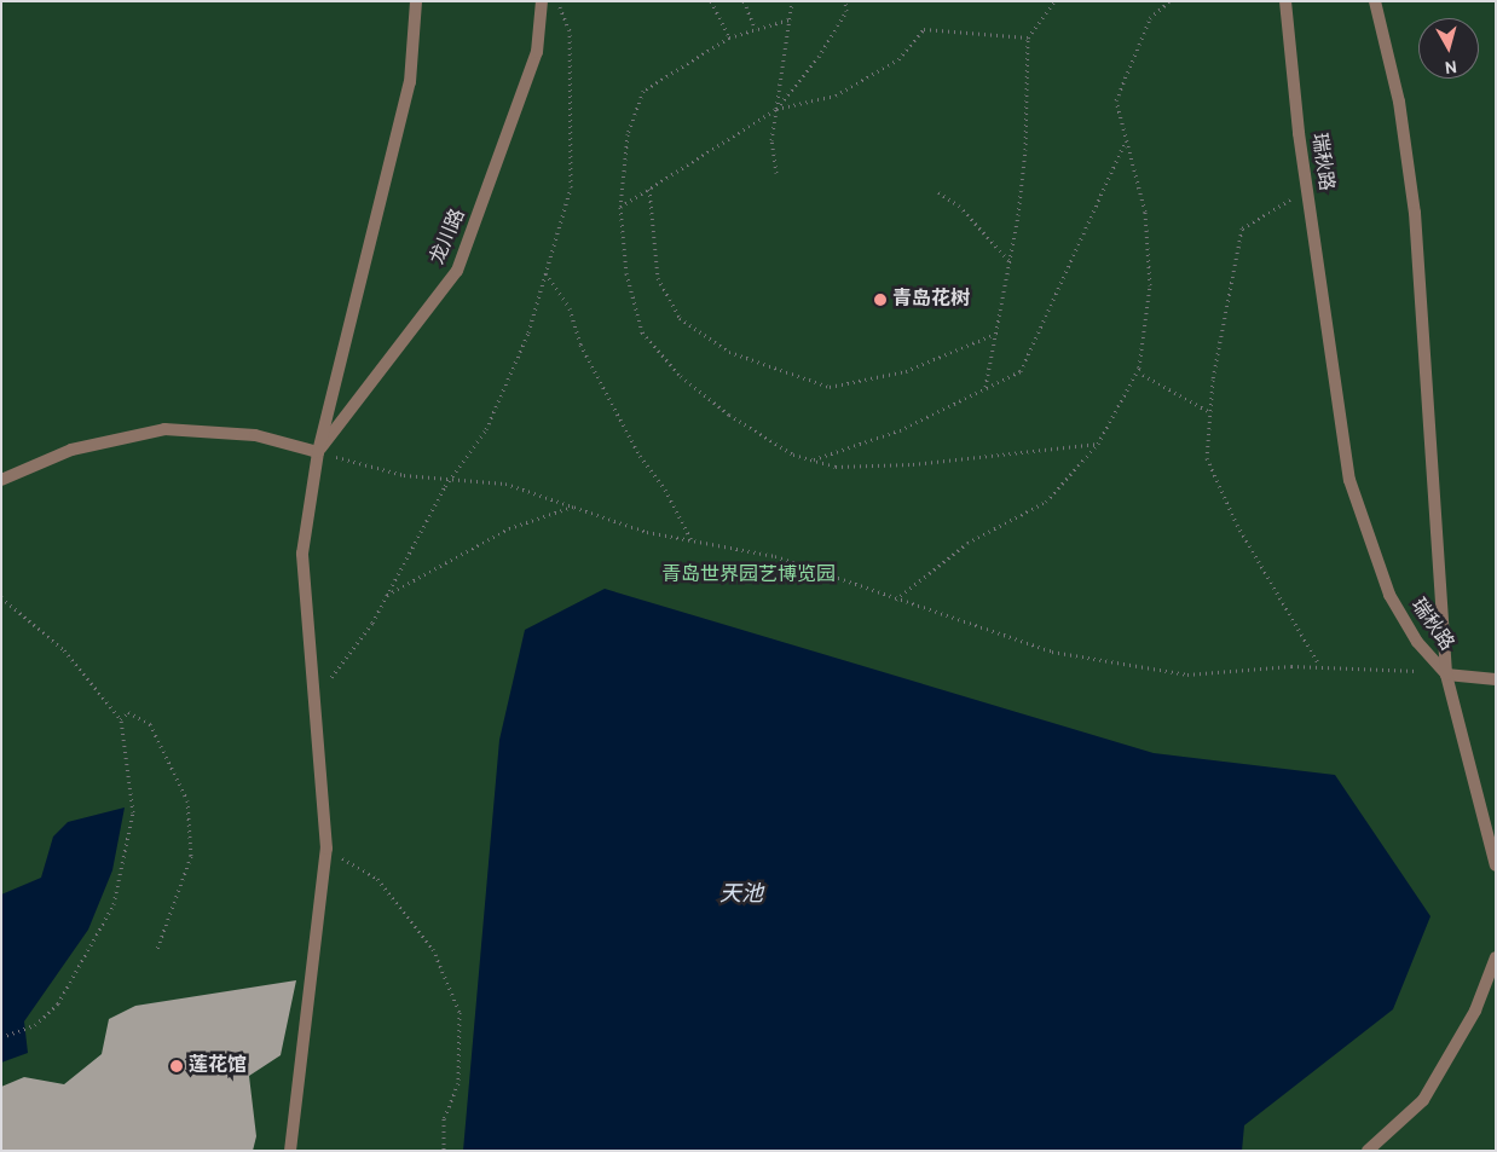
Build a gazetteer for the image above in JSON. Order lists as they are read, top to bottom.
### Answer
{
  "streets": {
    "street": ["瑞秋路", "龙川路"]
  },
  "water": ["天池"],
  "parks": ["青岛世界园艺博览园"],
  "places": ["青岛花树", "莲花馆"],
  "north": "bottom"
}
